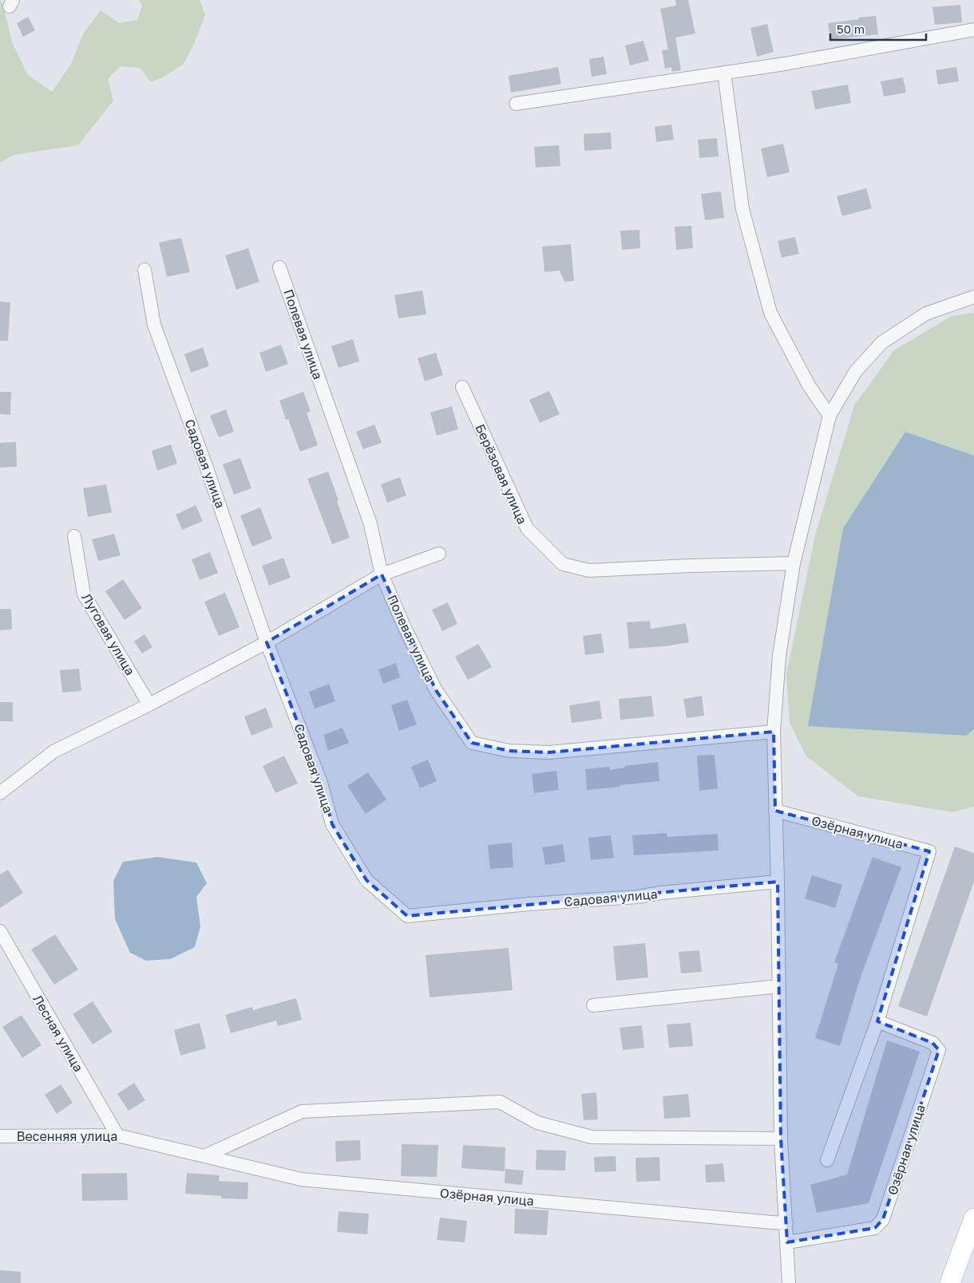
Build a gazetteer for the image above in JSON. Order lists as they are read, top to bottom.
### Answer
{
  "streets": {
    "street": [
      "Полевая улица",
      "Садовая улица",
      "Берёзовая улица",
      "Луговая улица",
      "Озёрная улица",
      "Лесная улица",
      "Весенняя улица"
    ]
  },
  "crossings": [
    ["Озёрная улица", "Весенняя улица"],
    ["Лесная улица", "Весенняя улица"]
  ],
  "scale_bar": "50 m"
}
